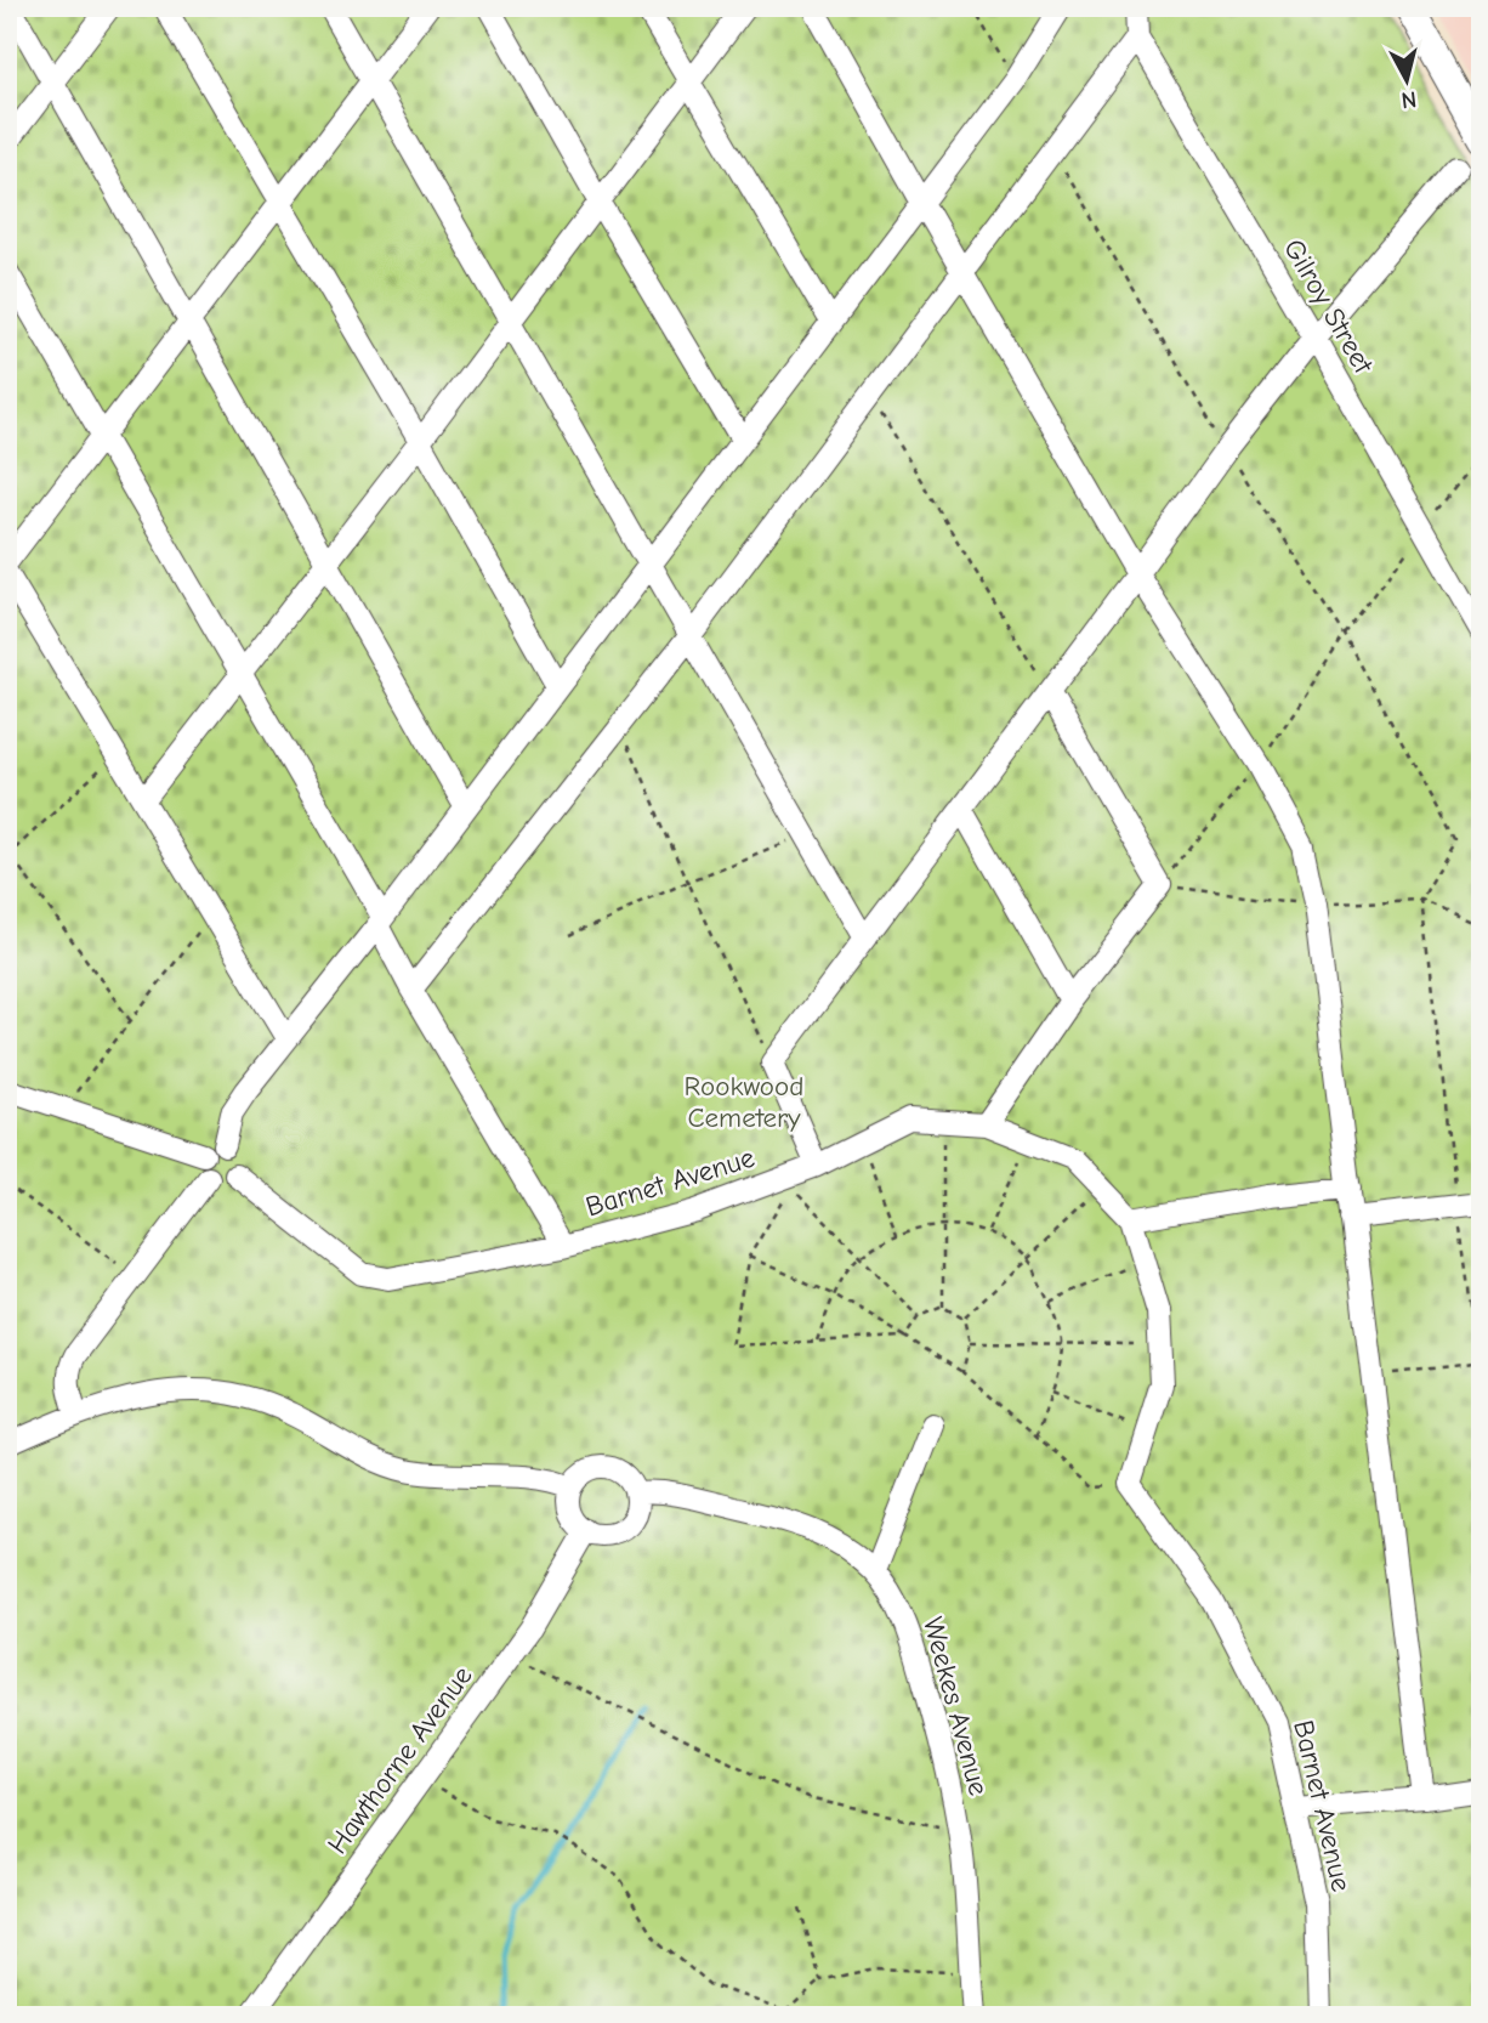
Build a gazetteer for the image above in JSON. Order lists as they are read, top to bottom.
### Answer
{
  "streets": {
    "street": [
      "Gilroy Street",
      "Barnet Avenue",
      "Weekes Avenue",
      "Hawthorne Avenue"
    ]
  },
  "crossings": [
    ["Weekes Avenue", "Hawthorne Avenue"]
  ],
  "parks": ["Rookwood Cemetery"],
  "north": "bottom"
}
